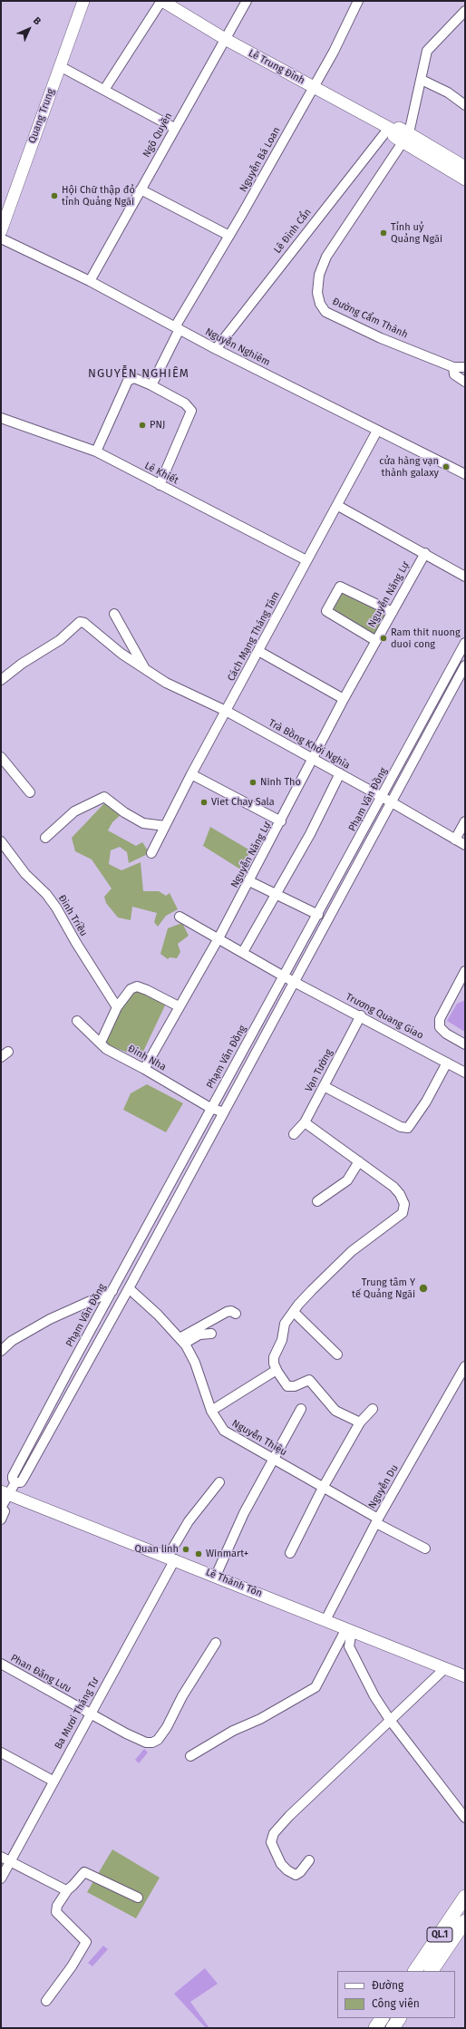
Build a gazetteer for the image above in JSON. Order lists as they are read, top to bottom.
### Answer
{
  "streets": {
    "highway": ["QL.1"],
    "main road": ["Lê Trung Đình", "Quang Trung", "Lê Thánh Tôn"],
    "street": [
      "Ngô Quyền",
      "Nguyễn Bá Loan",
      "Lê Đình Cẩn",
      "Đường Cẩm Thành",
      "Nguyễn Nghiêm",
      "Lê Khiết",
      "Nguyễn Năng Lự",
      "Cách Mạng Tháng Tám",
      "Trà Bồng Khởi Nghĩa",
      "Phạm Văn Đồng",
      "Đinh Triều",
      "Trương Quang Giao",
      "Đinh Nha",
      "Vạn Tường",
      "Nguyễn Thiệu",
      "Nguyễn Du",
      "Phan Đăng Lưu",
      "Ba Mươi Tháng Tư"
    ]
  },
  "crossings": [
    ["Lê Trung Đình", "Ngô Quyền"],
    ["Lê Trung Đình", "Nguyễn Bá Loan"],
    ["Lê Trung Đình", "Lê Đình Cẩn"],
    ["Lê Trung Đình", "Đường Cẩm Thành"],
    ["Ngô Quyền", "Nguyễn Nghiêm"],
    ["Nguyễn Bá Loan", "Nguyễn Nghiêm"],
    ["Lê Đình Cẩn", "Nguyễn Nghiêm"],
    ["Nguyễn Nghiêm", "Cách Mạng Tháng Tám"],
    ["Lê Khiết", "Cách Mạng Tháng Tám"],
    ["Nguyễn Năng Lự", "Trà Bồng Khởi Nghĩa"],
    ["Nguyễn Năng Lự", "Đinh Nha"],
    ["Cách Mạng Tháng Tám", "Trà Bồng Khởi Nghĩa"],
    ["Trà Bồng Khởi Nghĩa", "Phạm Văn Đồng"],
    ["Phạm Văn Đồng", "Trương Quang Giao"],
    ["Phạm Văn Đồng", "Đinh Nha"],
    ["Phạm Văn Đồng", "Nguyễn Thiệu"],
    ["Phạm Văn Đồng", "Lê Thánh Tôn"],
    ["Trương Quang Giao", "Vạn Tường"],
    ["Nguyễn Thiệu", "Nguyễn Du"],
    ["Nguyễn Du", "Lê Thánh Tôn"],
    ["Lê Thánh Tôn", "Ba Mươi Tháng Tư"],
    ["Phan Đăng Lưu", "Ba Mươi Tháng Tư"]
  ],
  "districts": ["NGUYỄN NGHIÊM"],
  "places": [
    "Hội Chữ thập đỏ tỉnh Quảng Ngãi",
    "Tỉnh uỷ Quảng Ngãi",
    "PNJ",
    "cửa hàng vạn thành galaxy",
    "Ram thit nuong duoi cong",
    "Ninh Tho",
    "Viet Chay Sala",
    "Trung tâm Y tế Quảng Ngãi",
    "Quan linh",
    "Winmart+"
  ],
  "legend": ["Đường", "Công viên"],
  "north": "top right"
}
